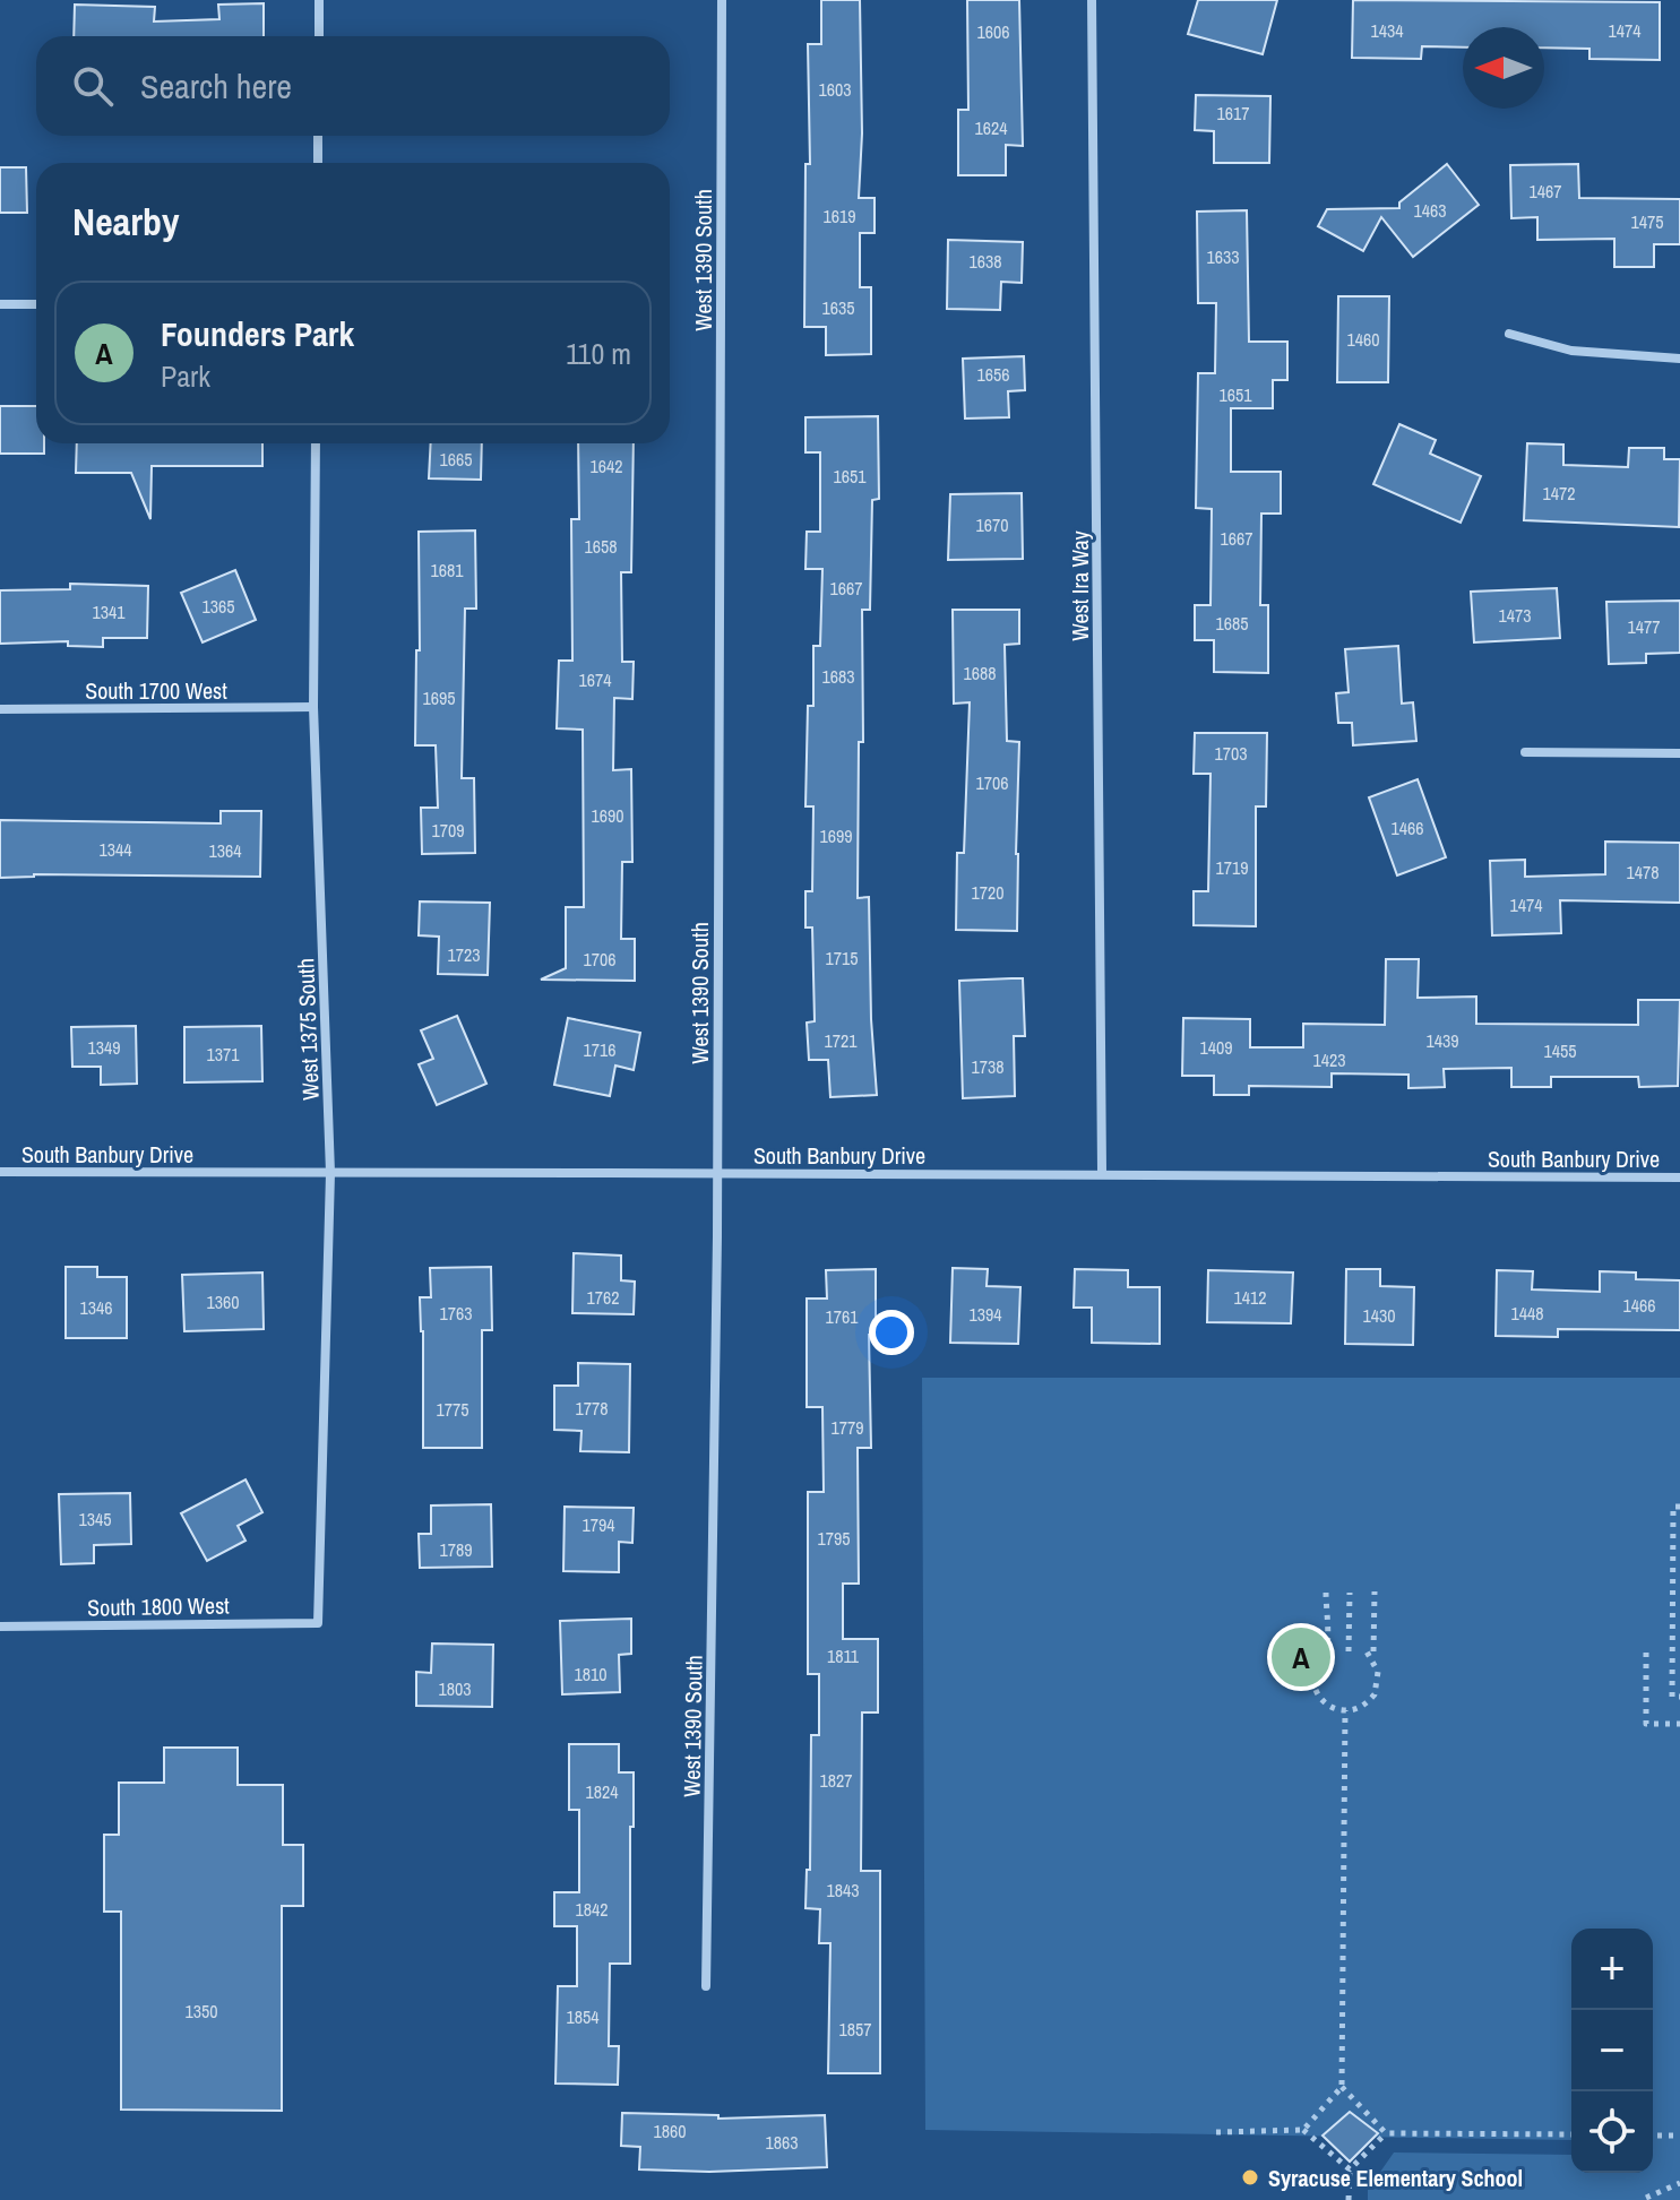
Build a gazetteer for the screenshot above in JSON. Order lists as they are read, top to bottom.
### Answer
{
  "streets": {
    "street": [
      "West 1390 South",
      "West Ira Way",
      "South 1700 West",
      "West 1375 South",
      "South Banbury Drive",
      "South 1800 West"
    ]
  },
  "crossings": [
    ["West 1390 South", "South Banbury Drive"],
    ["West Ira Way", "South Banbury Drive"],
    ["South 1700 West", "West 1375 South"],
    ["West 1375 South", "South Banbury Drive"],
    ["West 1375 South", "South 1800 West"]
  ],
  "places": ["Syracuse Elementary School"],
  "house_numbers": [
    "1434",
    "1474",
    "1606",
    "1603",
    "1617",
    "1624",
    "1467",
    "1463",
    "1619",
    "1475",
    "1633",
    "1638",
    "1635",
    "1460",
    "1656",
    "1651",
    "1665",
    "1642",
    "1651",
    "1472",
    "1670",
    "1667",
    "1658",
    "1681",
    "1667",
    "1365",
    "1341",
    "1473",
    "1685",
    "1477",
    "1688",
    "1683",
    "1674",
    "1695",
    "1703",
    "1706",
    "1690",
    "1466",
    "1709",
    "1699",
    "1344",
    "1364",
    "1719",
    "1478",
    "1720",
    "1474",
    "1723",
    "1715",
    "1706",
    "1721",
    "1439",
    "1349",
    "1409",
    "1716",
    "1455",
    "1371",
    "1423",
    "1738",
    "1762",
    "1412",
    "1360",
    "1466",
    "1346",
    "1763",
    "1448",
    "1394",
    "1430",
    "1761",
    "1778",
    "1775",
    "1779",
    "1345",
    "1794",
    "1795",
    "1789",
    "1811",
    "1810",
    "1803",
    "1827",
    "1824",
    "1843",
    "1842",
    "1350",
    "1854",
    "1857",
    "1860",
    "1863"
  ],
  "north": "left",
  "page": {
    "search": "Search here",
    "heading": "Nearby",
    "list": [
      {
        "mark": "A",
        "name": "Founders Park",
        "note": "Park",
        "value": "110 m"
      }
    ],
    "pins": "A",
    "map_buttons": ["+", "−"]
  }
}
